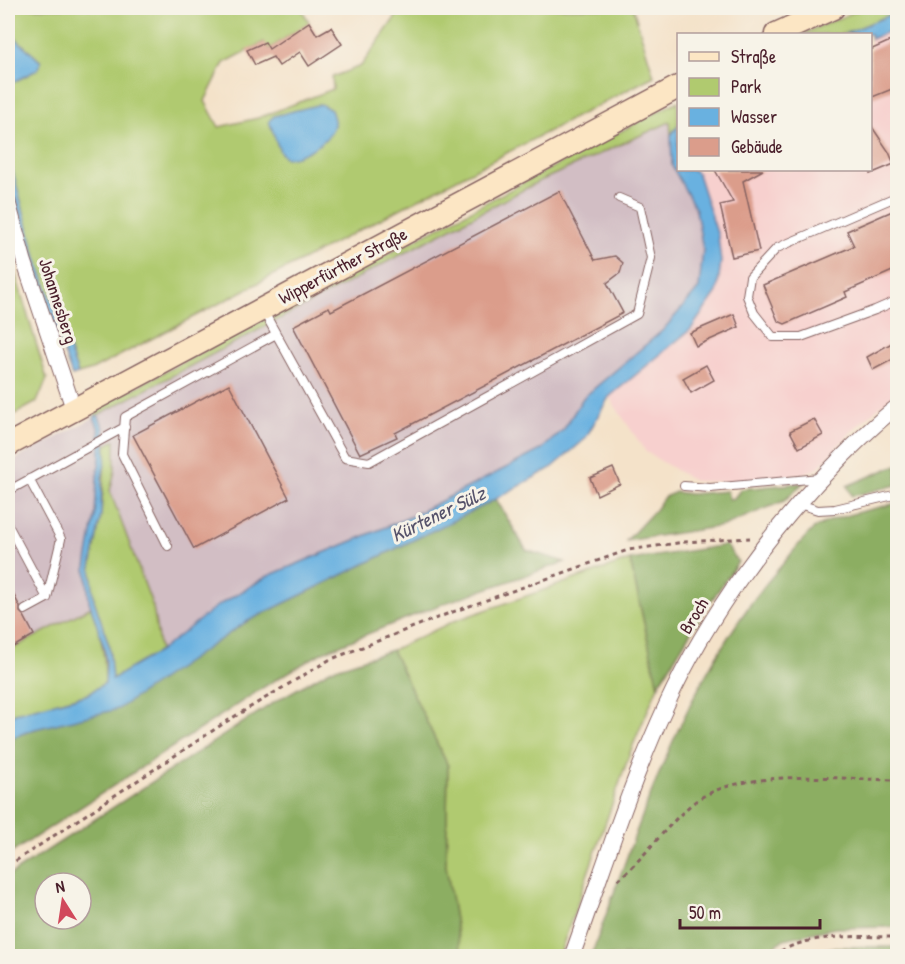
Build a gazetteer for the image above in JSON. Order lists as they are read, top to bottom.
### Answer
{
  "streets": {
    "main road": ["Wipperfürther Straße"],
    "street": ["Johannesberg", "Broch"]
  },
  "crossings": [
    ["Wipperfürther Straße", "Johannesberg"]
  ],
  "water": ["Kürtener Sülz"],
  "legend": [
    "Straße",
    "Park",
    "Wasser",
    "Gebäude"
  ],
  "scale_bar": "50 m",
  "north": "top"
}
